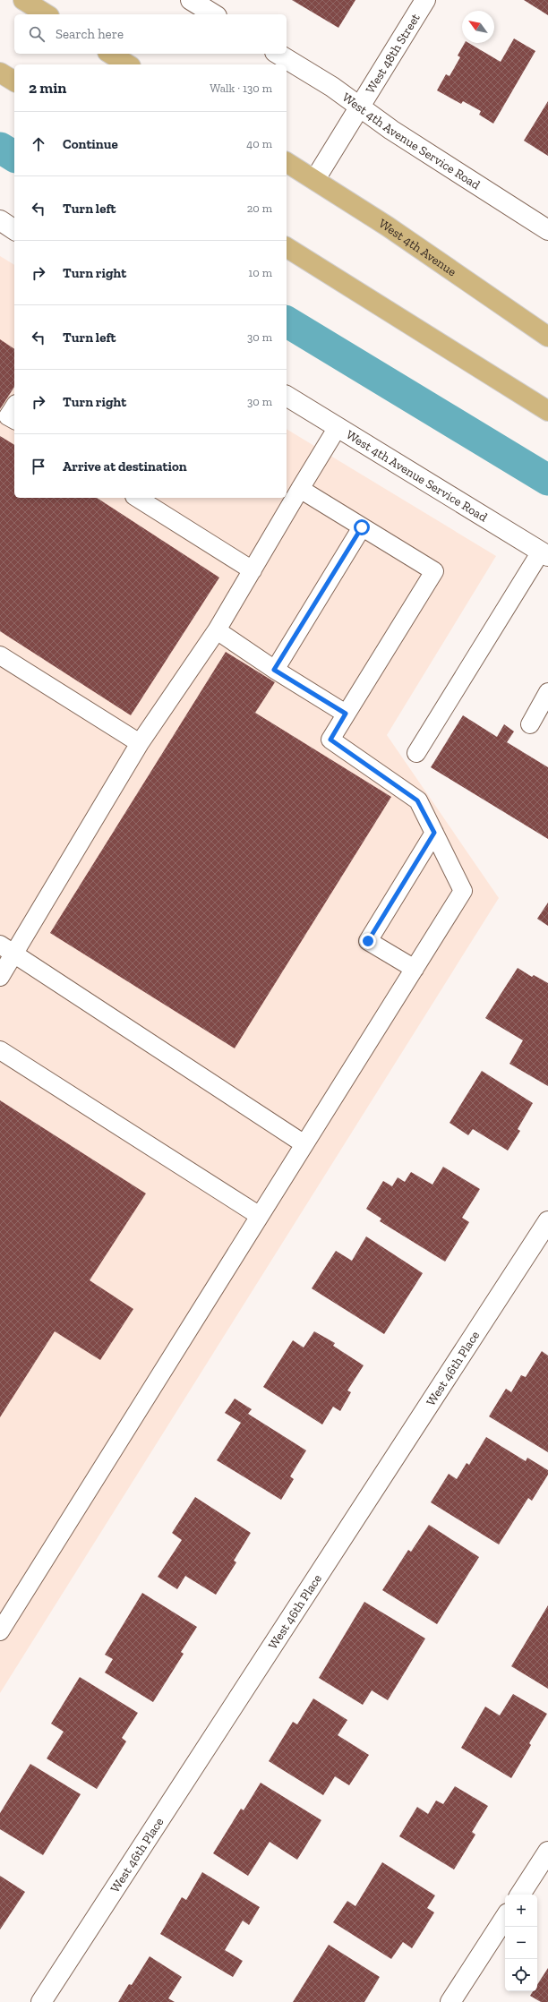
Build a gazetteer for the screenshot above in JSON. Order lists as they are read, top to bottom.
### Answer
{
  "streets": {
    "main road": ["West 4th Avenue"],
    "street": ["West 48th Street", "West 4th Avenue Service Road", "West 46th Place"]
  },
  "crossings": [
    ["West 48th Street", "West 4th Avenue Service Road"],
    ["West 48th Street", "West 4th Avenue"]
  ],
  "north": "top left",
  "page": {
    "search": "Search here",
    "heading": ["2 min", "Walk · 130 m"],
    "list": [
      ["Continue", "40 m"],
      ["Turn left", "20 m"],
      ["Turn right", "10 m"],
      ["Turn left", "30 m"],
      ["Turn right", "30 m"],
      "Arrive at destination"
    ],
    "map_buttons": ["+", "−"]
  }
}
